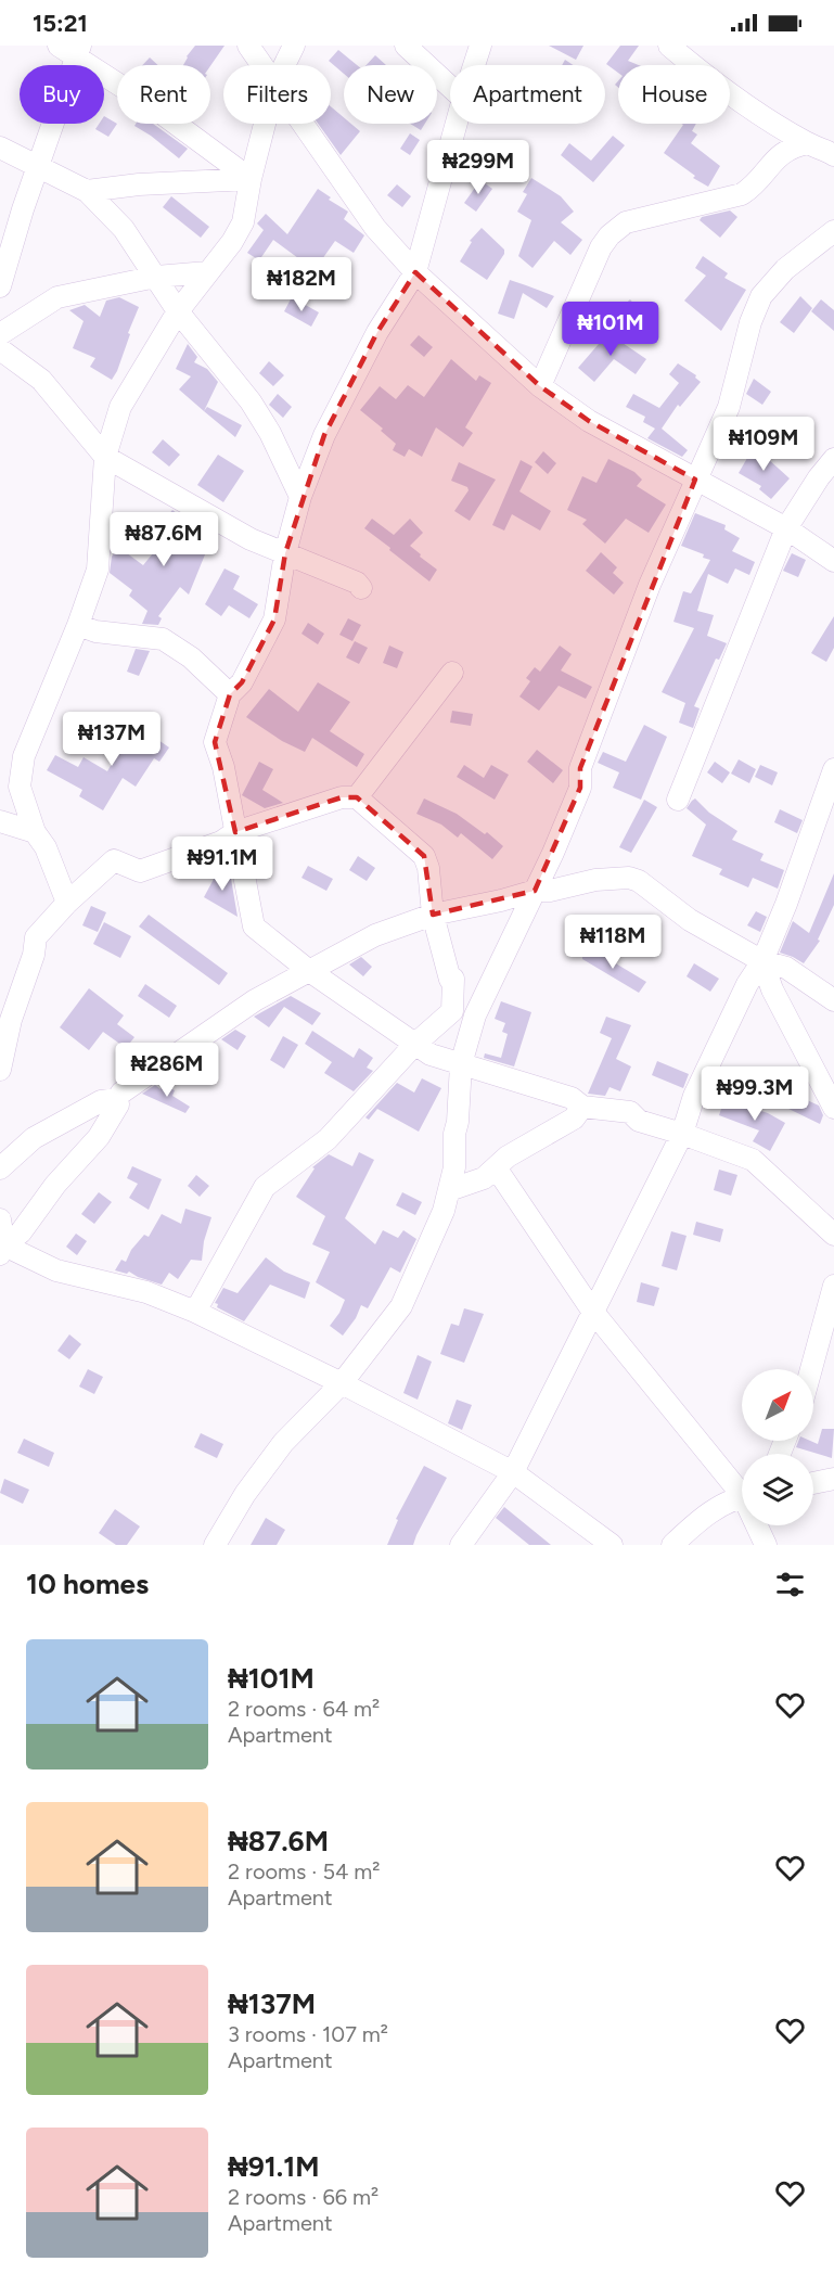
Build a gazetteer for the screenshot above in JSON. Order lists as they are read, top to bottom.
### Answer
{
  "north": "top right",
  "page": {
    "status": "15:21",
    "chip": [
      "Buy",
      "Rent",
      "Filters",
      "New",
      "Apartment",
      "House"
    ],
    "price": [
      "₦299M",
      "₦182M",
      "₦101M",
      "₦109M",
      "₦87.6M",
      "₦137M",
      "₦91.1M",
      "₦118M",
      "₦286M",
      "₦99.3M"
    ],
    "heading": "10 homes",
    "list": [
      {
        "name": "₦101M",
        "note": "2 rooms · 64 m² · Apartment"
      },
      {
        "name": "₦87.6M",
        "note": "2 rooms · 54 m² · Apartment"
      },
      {
        "name": "₦137M",
        "note": "3 rooms · 107 m² · Apartment"
      },
      {
        "name": "₦91.1M",
        "note": "2 rooms · 66 m² · Apartment"
      }
    ]
  }
}
